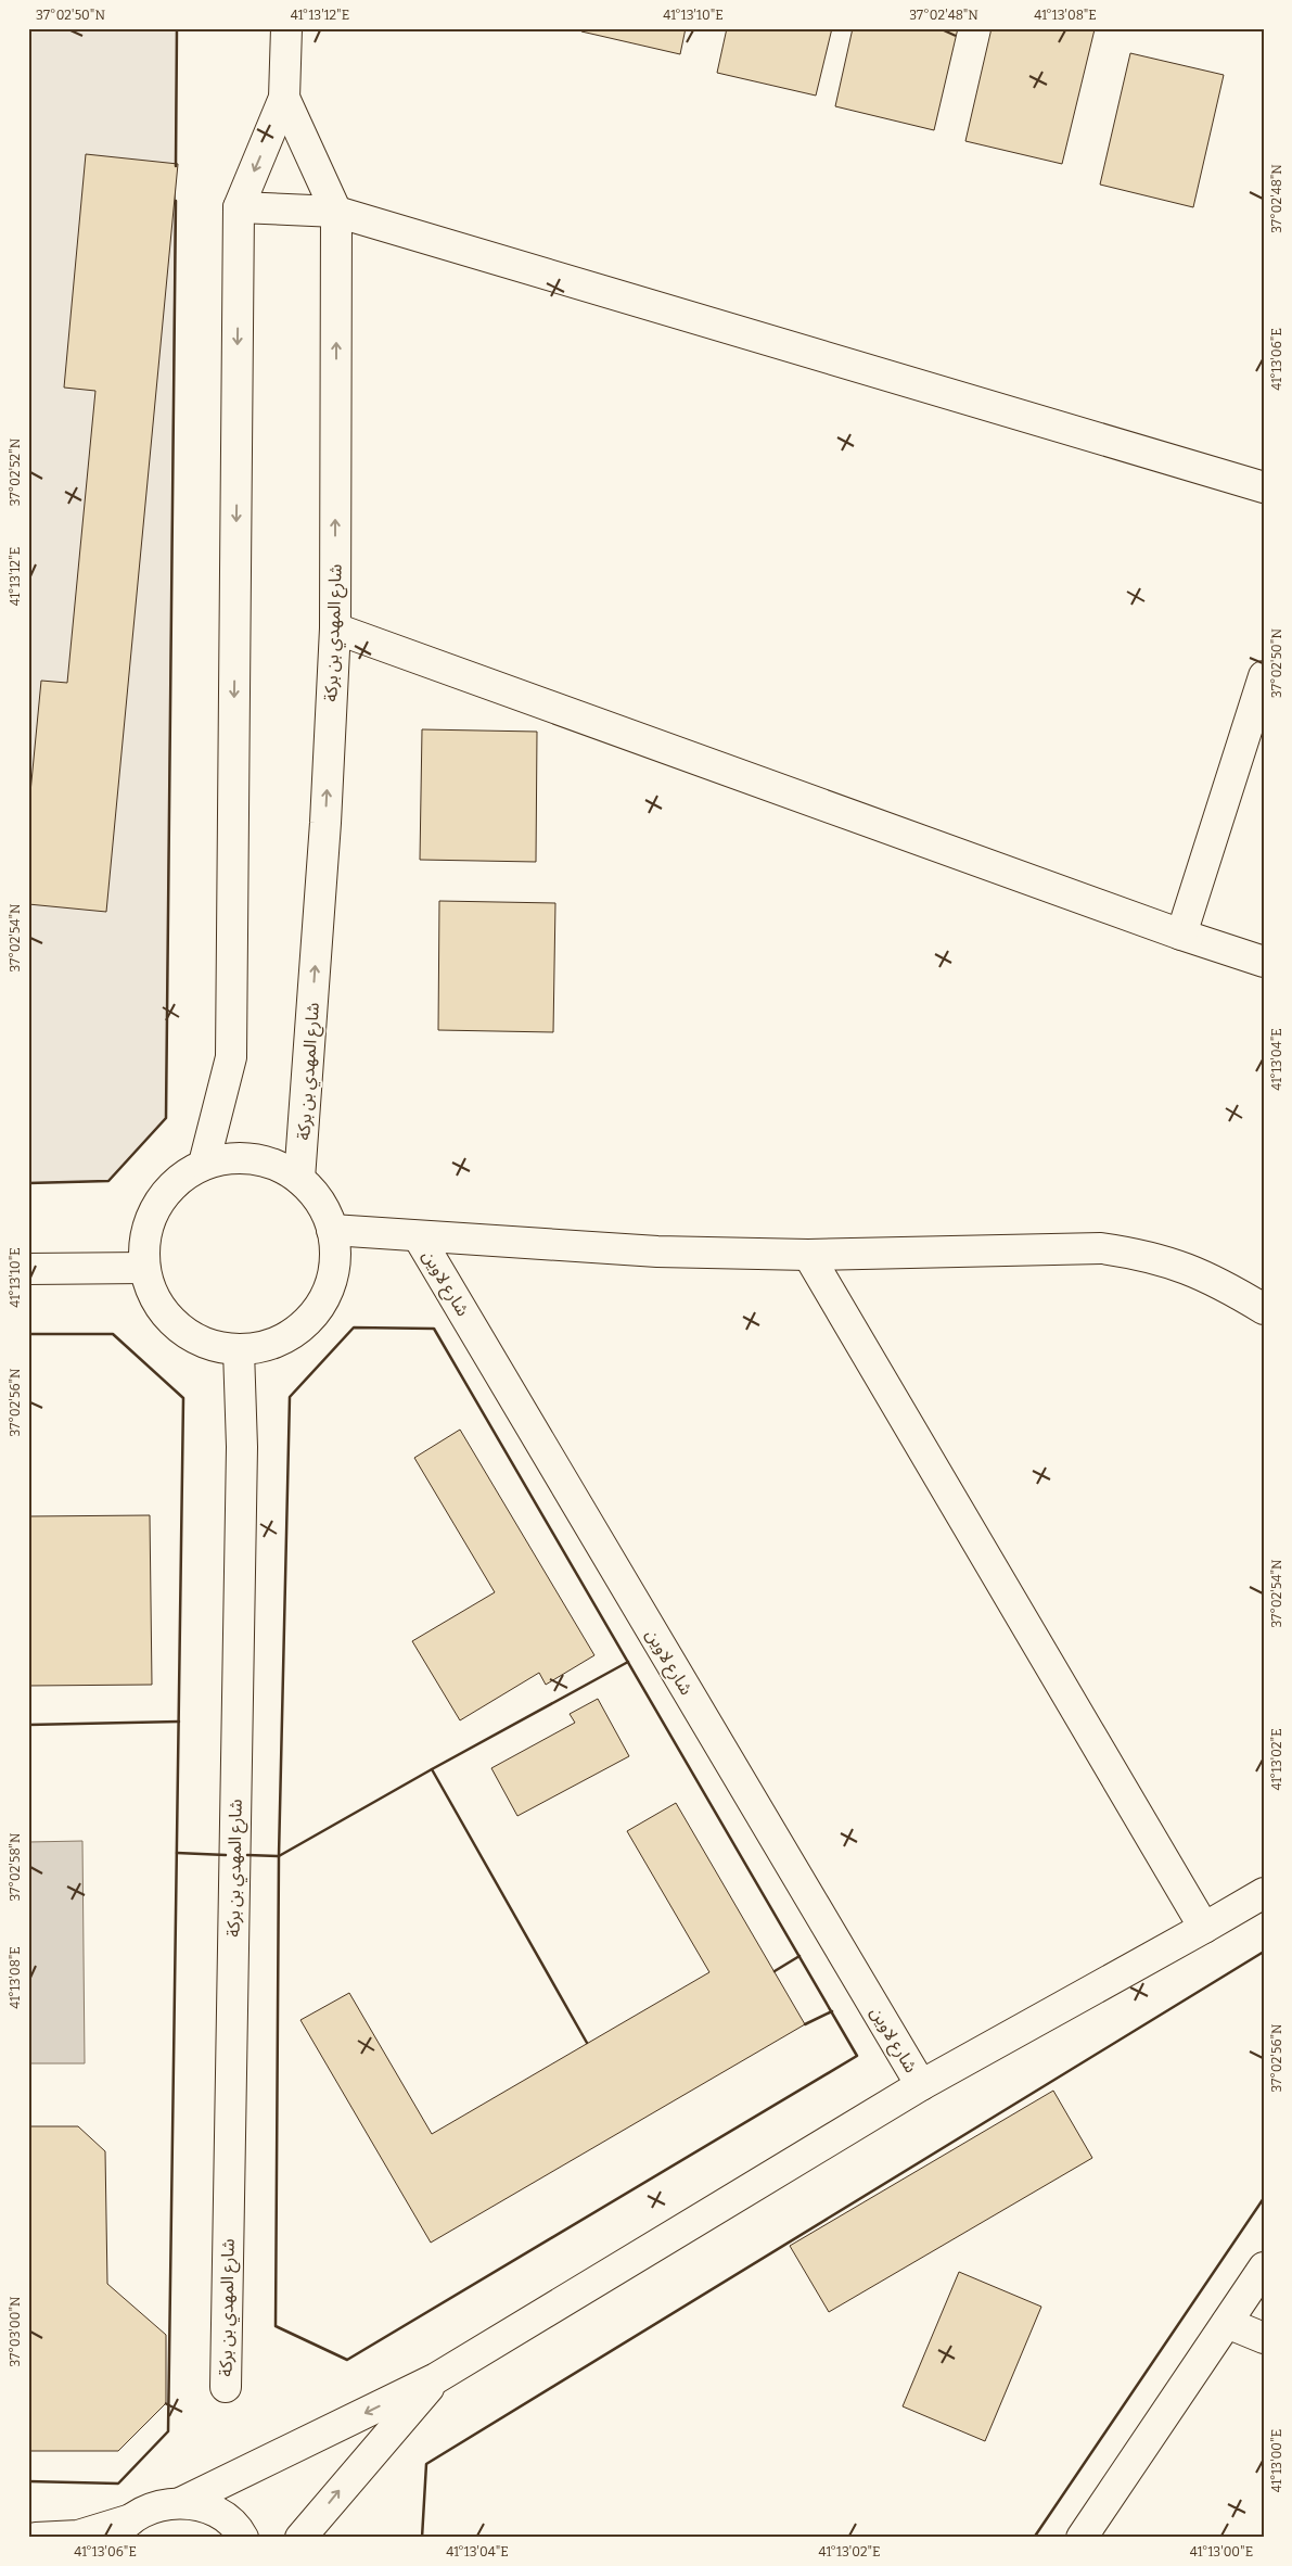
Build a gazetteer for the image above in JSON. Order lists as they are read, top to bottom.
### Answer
{
  "streets": {
    "main road": ["شارع المهدي بن بركة", "شارع لاوين"]
  },
  "coordinates": [
    "37°02'50\"N",
    "41°13'12\"E",
    "41°13'10\"E",
    "37°02'48\"N",
    "41°13'08\"E",
    "41°13'06\"E",
    "37°02'52\"N",
    "37°02'54\"N",
    "41°13'04\"E",
    "37°02'56\"N",
    "41°13'02\"E",
    "37°02'58\"N",
    "37°03'00\"N",
    "41°13'00\"E"
  ]
}
